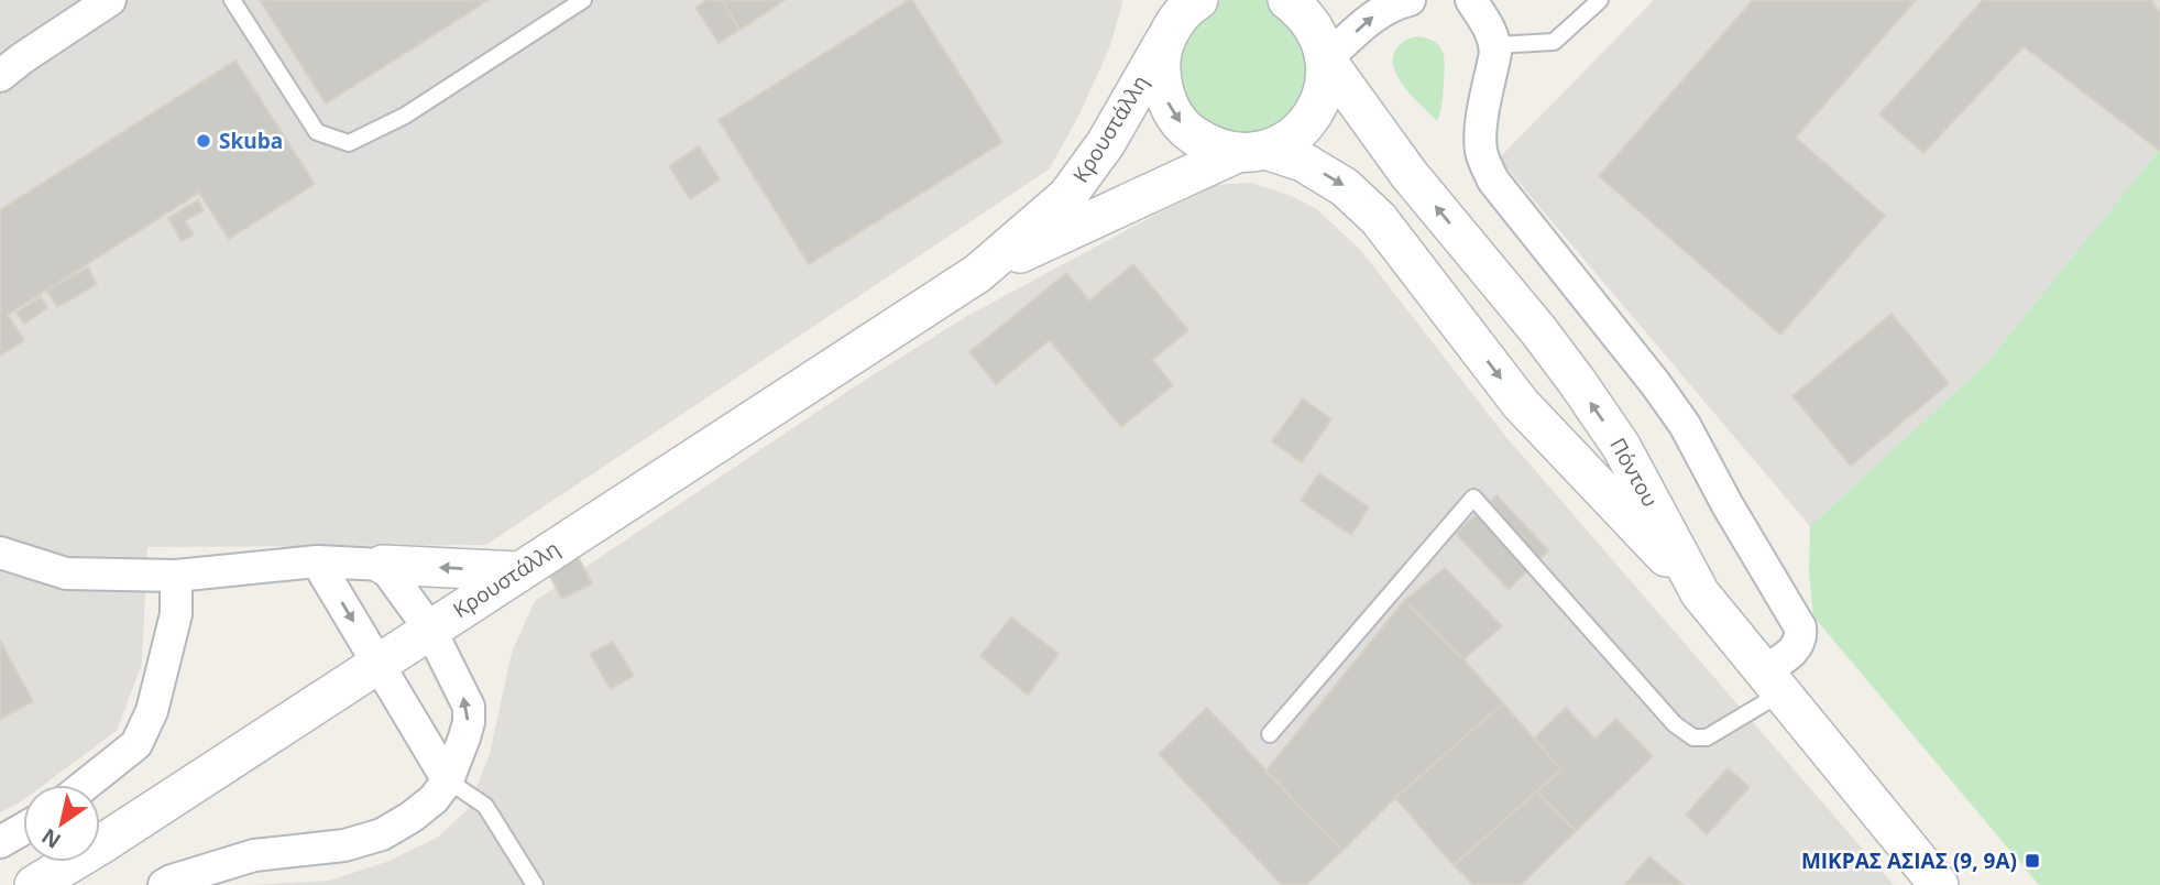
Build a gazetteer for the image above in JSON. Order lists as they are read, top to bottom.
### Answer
{
  "streets": {
    "street": ["Κρουστάλλη", "Πόντου"]
  },
  "crossings": [
    ["Κρουστάλλη", "Πόντου"]
  ],
  "places": {
    "other": ["Skuba"],
    "transit": ["ΜΙΚΡΑΣ ΑΣΙΑΣ (9, 9Α)"]
  },
  "north": "bottom left"
}
